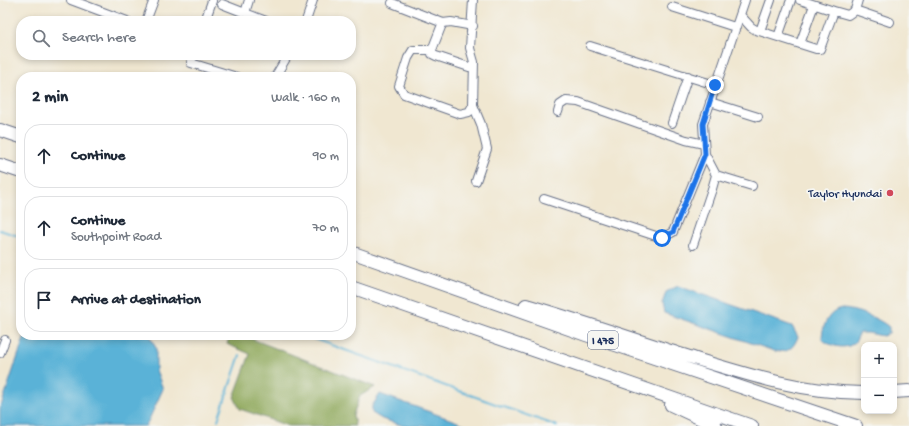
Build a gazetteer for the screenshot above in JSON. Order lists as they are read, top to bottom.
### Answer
{
  "streets": {
    "highway": ["I 475"]
  },
  "places": ["Taylor Hyundai"],
  "page": {
    "search": "Search here",
    "heading": ["2 min", "Walk · 160 m"],
    "list": [
      ["Continue", "90 m"],
      ["Continue", "Southpoint Road", "70 m"],
      "Arrive at destination"
    ],
    "map_buttons": ["+", "−"]
  }
}
